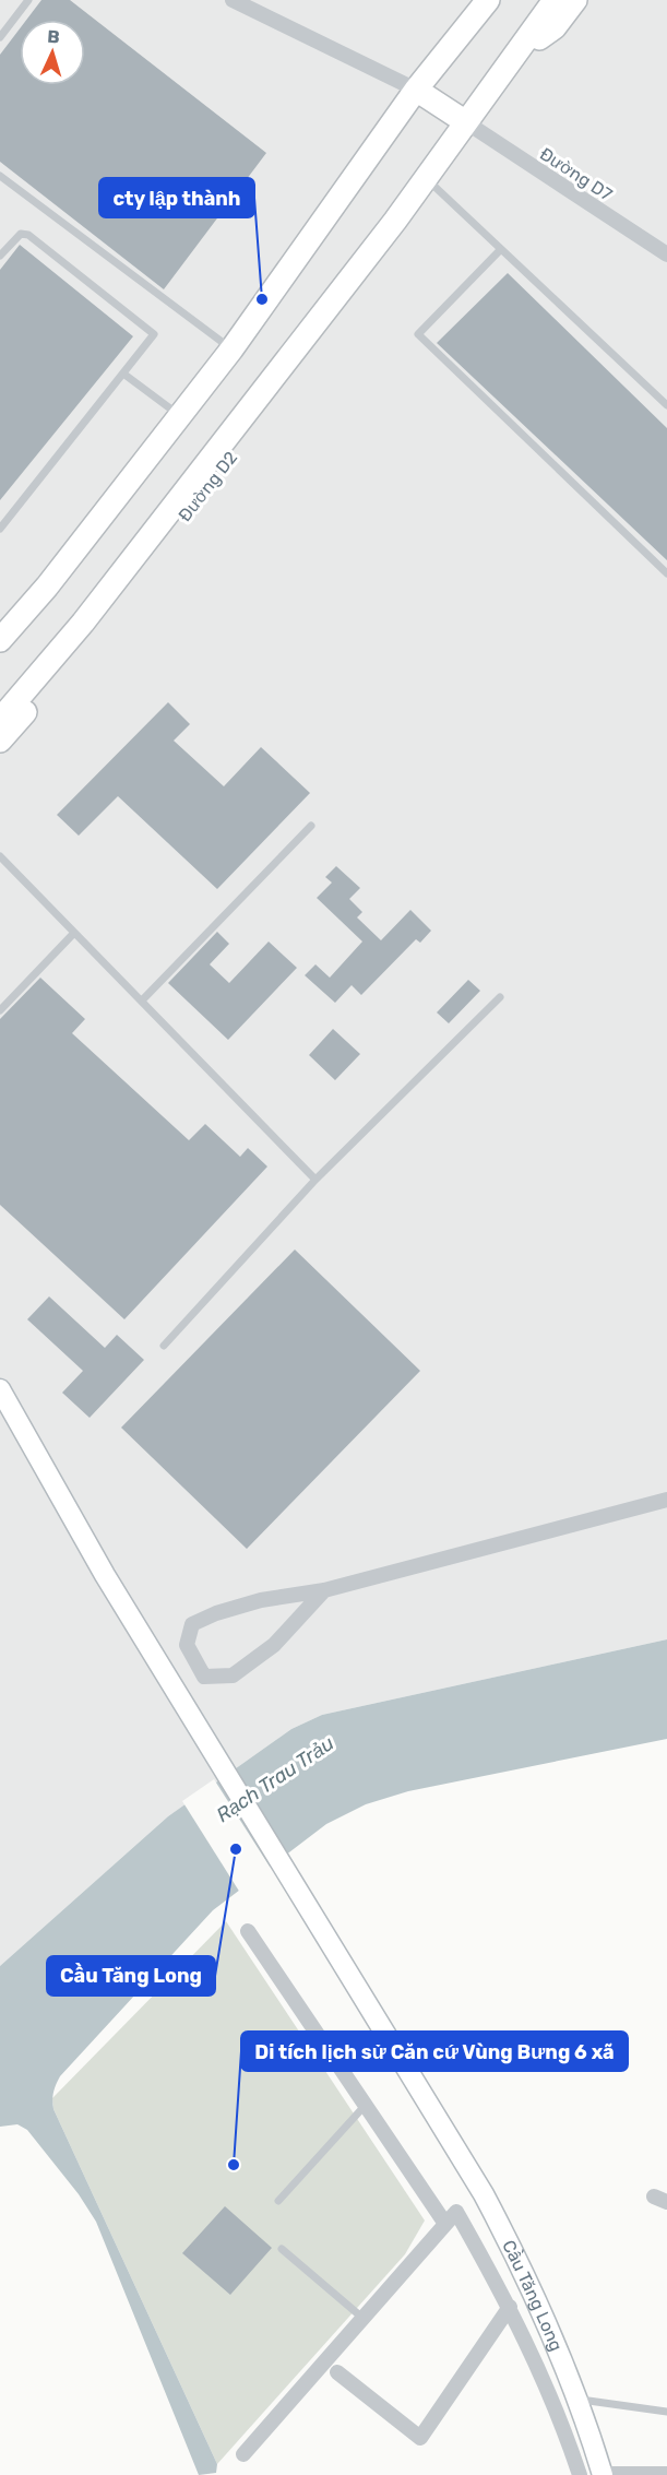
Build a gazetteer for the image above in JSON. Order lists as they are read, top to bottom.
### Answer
{
  "streets": {
    "main road": ["Đường D2", "Cầu Tăng Long"],
    "street": ["Đường D7"]
  },
  "crossings": [
    ["Đường D7", "Đường D2"]
  ],
  "water": ["Rạch Trau Trảu"],
  "places": ["cty lập thành", "Cầu Tăng Long", "Di tích lịch sử Căn cứ Vùng Bưng 6 xã"],
  "north": "top"
}
